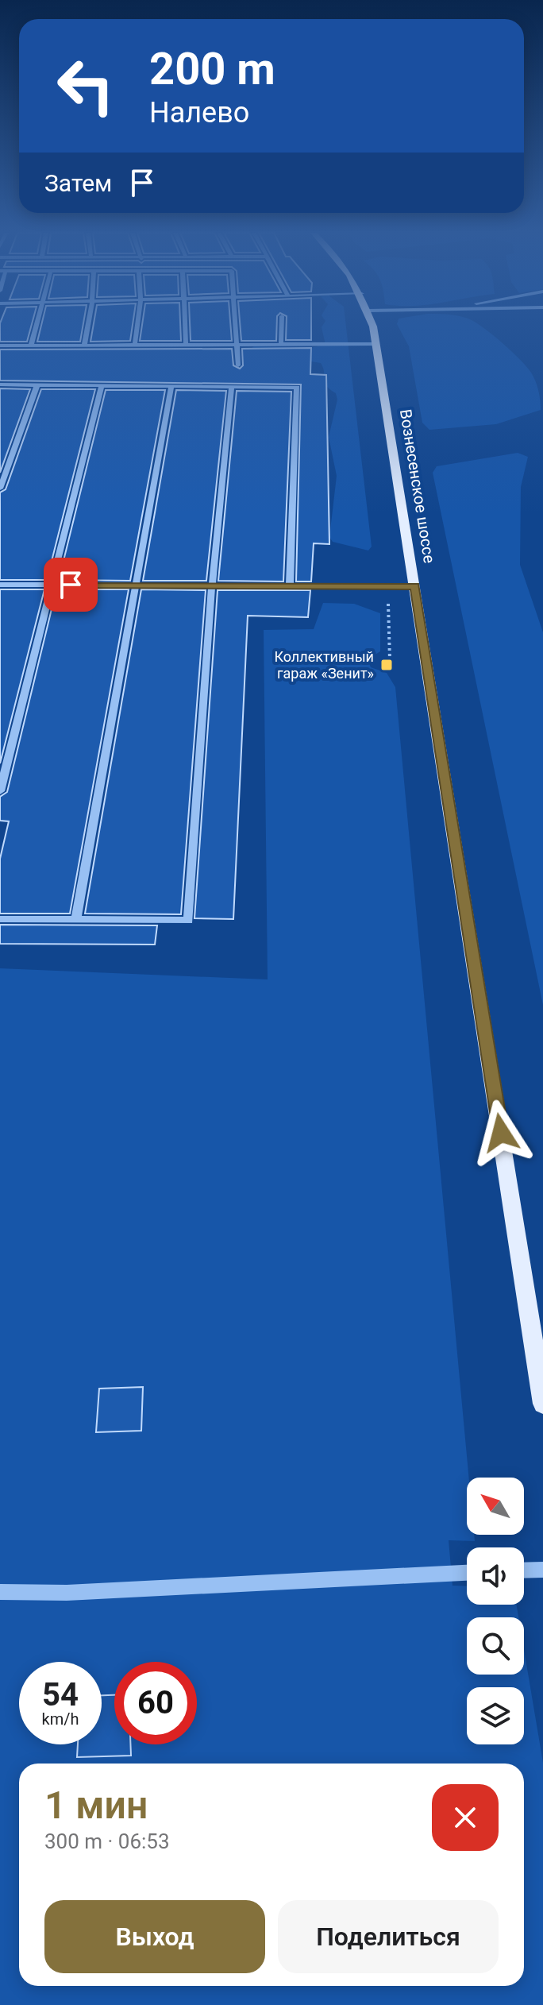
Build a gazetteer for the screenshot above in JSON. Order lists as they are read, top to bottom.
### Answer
{
  "streets": {
    "main road": ["Вознесенское шоссе"]
  },
  "places": {
    "transit": ["Коллективный гараж «Зенит»"]
  },
  "north": "top left",
  "page": {
    "turn": ["200 m", "Налево"],
    "then": "Затем",
    "speed": "54 km/h",
    "limit": "60",
    "heading": ["1 мин", "300 m · 06:53"],
    "buttons": ["Выход", "Поделиться"]
  }
}
